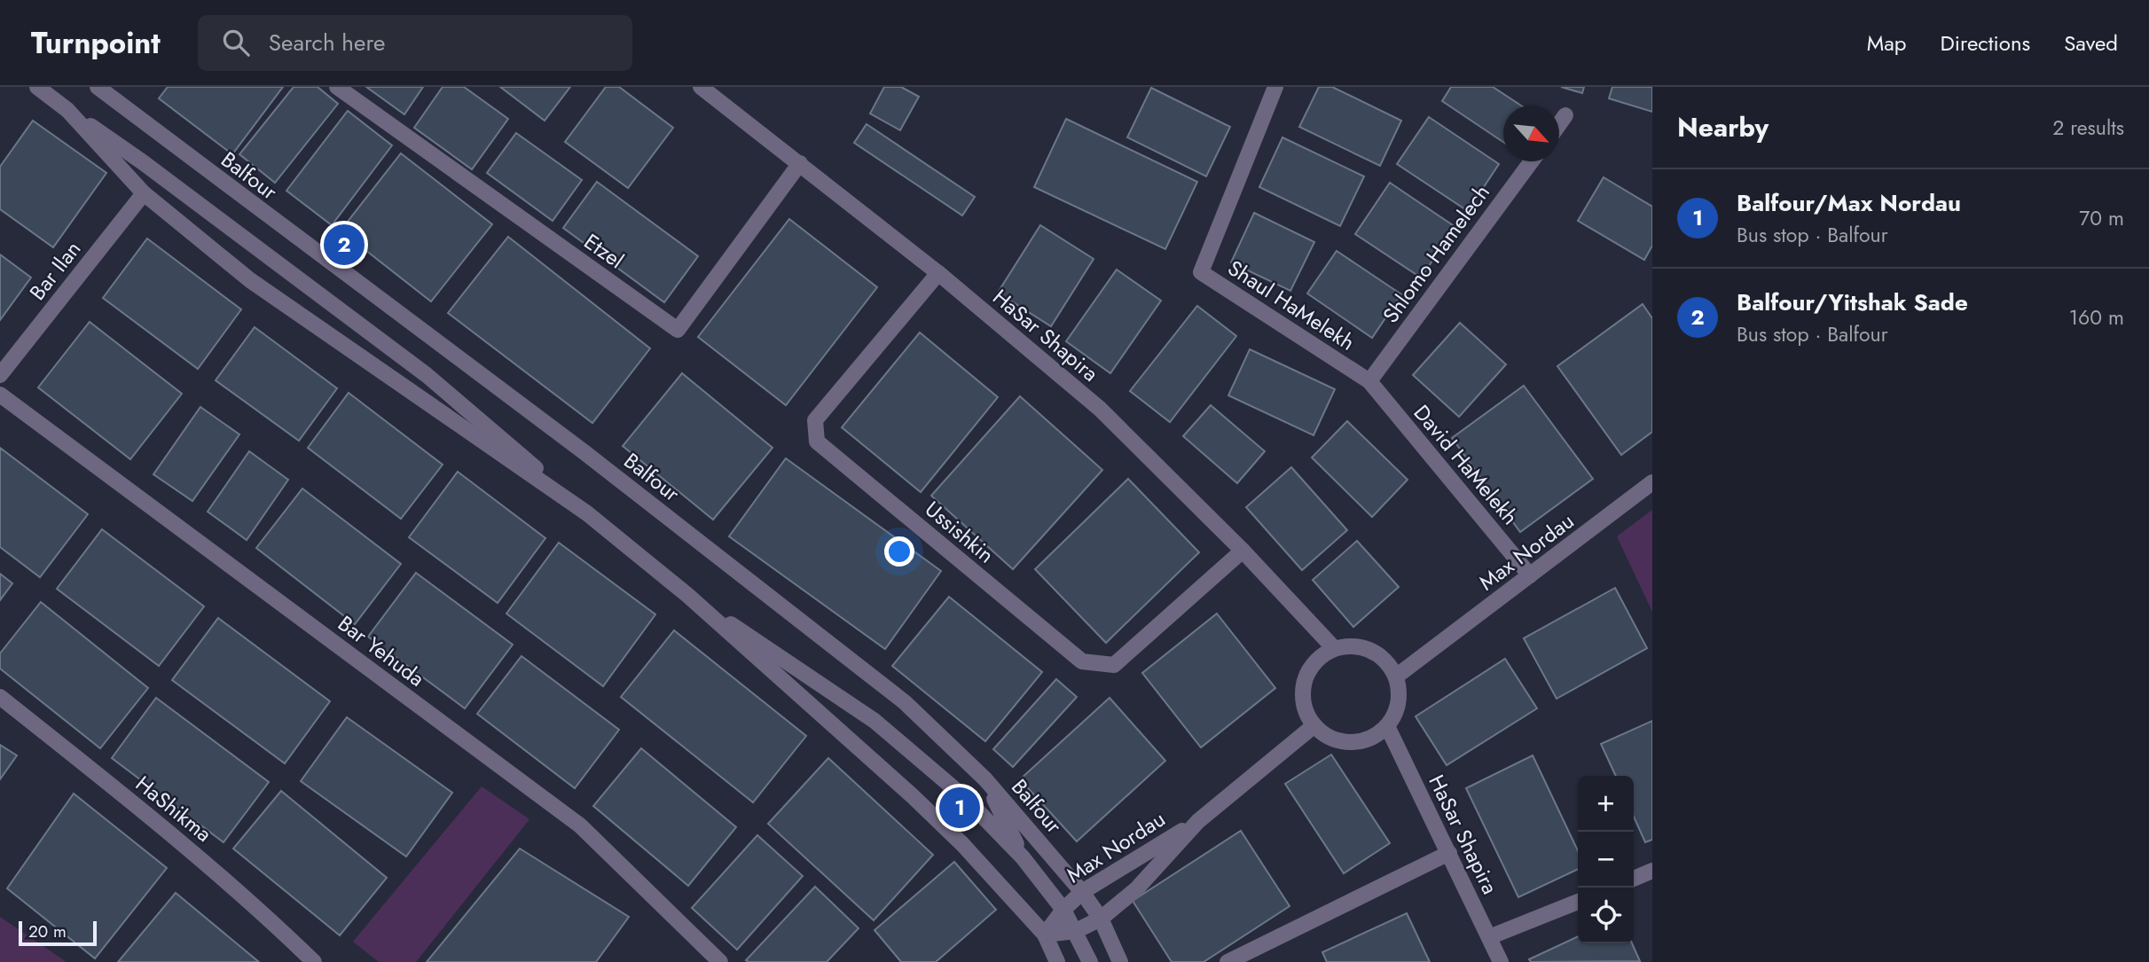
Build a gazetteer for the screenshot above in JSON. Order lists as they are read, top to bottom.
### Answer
{
  "streets": {
    "street": [
      "Balfour",
      "Etzel",
      "Shlomo Hamelech",
      "Bar Ilan",
      "Shaul HaMelekh",
      "HaSar Shapira",
      "David HaMelekh",
      "Ussishkin",
      "Max Nordau",
      "Bar Yehuda",
      "HaShikma"
    ]
  },
  "crossings": [
    ["Balfour", "Max Nordau"],
    ["Etzel", "HaSar Shapira"],
    ["Shlomo Hamelech", "Shaul HaMelekh"],
    ["Shlomo Hamelech", "David HaMelekh"],
    ["Shaul HaMelekh", "David HaMelekh"],
    ["HaSar Shapira", "Ussishkin"],
    ["HaSar Shapira", "Max Nordau"],
    ["David HaMelekh", "Max Nordau"]
  ],
  "scale_bar": "20 m",
  "north": "bottom right",
  "page": {
    "header": "Turnpoint",
    "search": "Search here",
    "nav": ["Map", "Directions", "Saved"],
    "heading": ["Nearby", "2 results"],
    "list": [
      {
        "mark": "1",
        "name": "Balfour/Max Nordau",
        "note": "Bus stop · Balfour",
        "value": "70 m"
      },
      {
        "mark": "2",
        "name": "Balfour/Yitshak Sade",
        "note": "Bus stop · Balfour",
        "value": "160 m"
      }
    ],
    "pins": ["2", "1"],
    "map_buttons": ["+", "−"],
    "scale": "20 m"
  }
}
